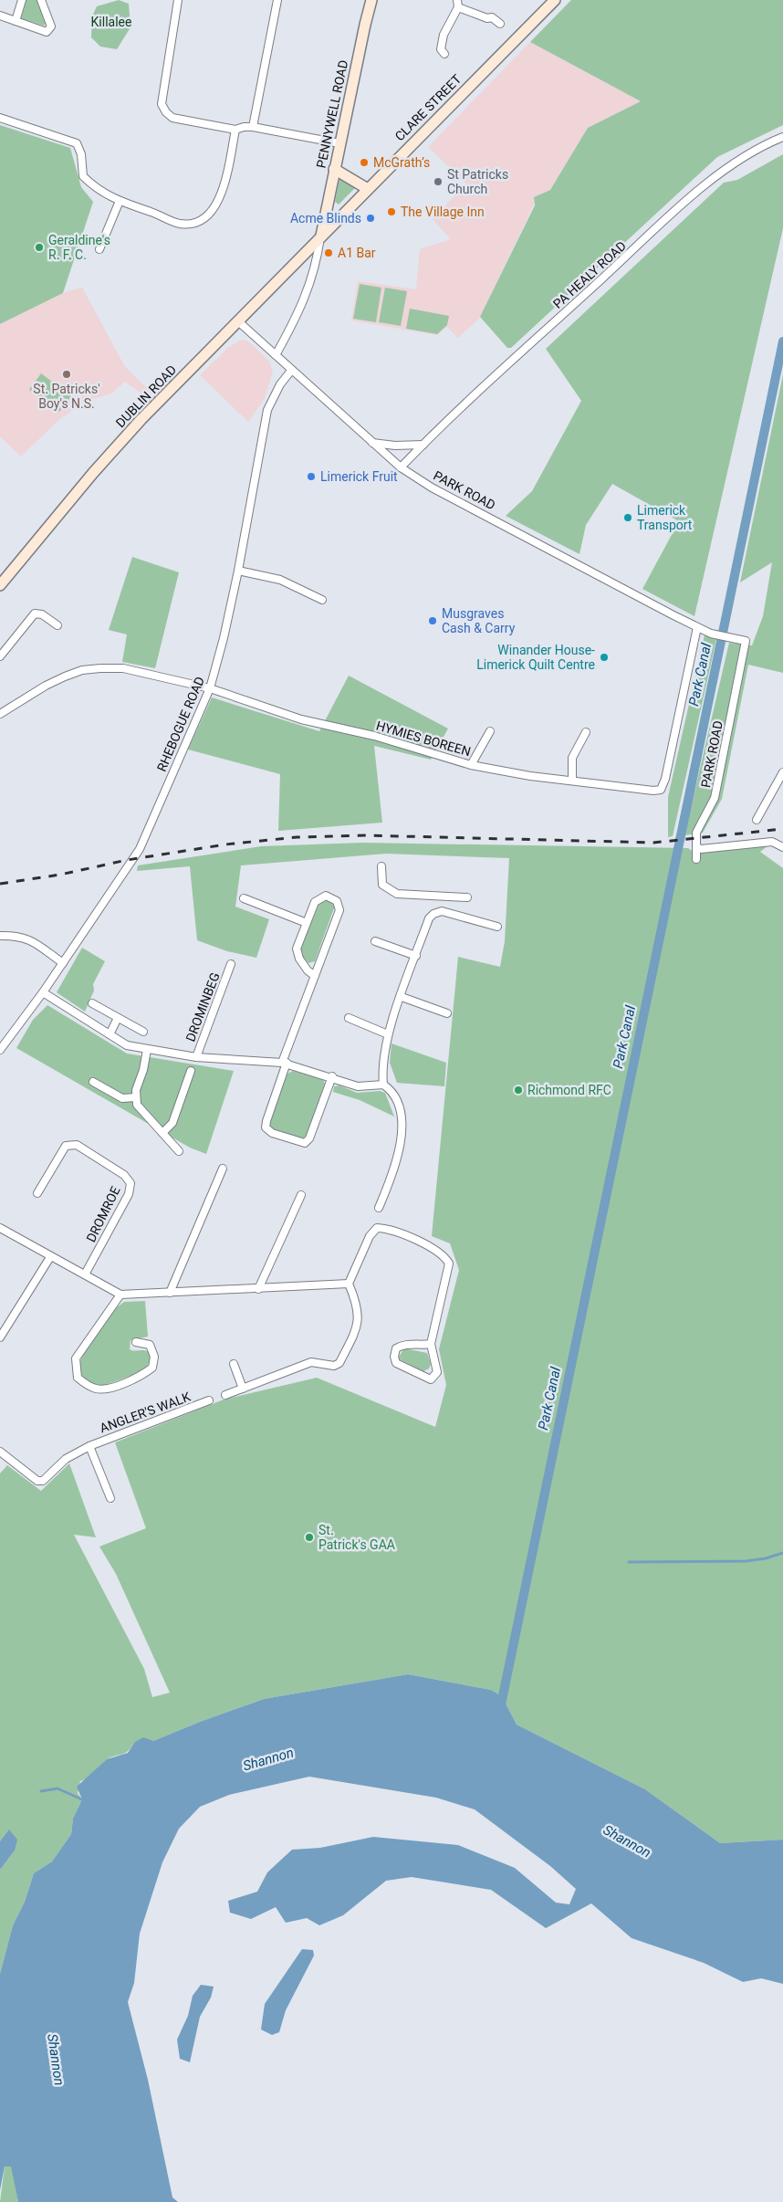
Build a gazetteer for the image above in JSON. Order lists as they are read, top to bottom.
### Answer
{
  "streets": {
    "main road": ["CLARE STREET", "PENNYWELL ROAD", "DUBLIN ROAD"],
    "street": [
      "PA HEALY ROAD",
      "PARK ROAD",
      "RHEBOGUE ROAD",
      "HYMIES BOREEN",
      "DROMINBEG",
      "DROMROE",
      "ANGLER'S WALK"
    ]
  },
  "crossings": [
    ["CLARE STREET", "PENNYWELL ROAD"],
    ["CLARE STREET", "DUBLIN ROAD"],
    ["PENNYWELL ROAD", "DUBLIN ROAD"],
    ["PA HEALY ROAD", "PARK ROAD"],
    ["DUBLIN ROAD", "PARK ROAD"],
    ["PARK ROAD", "RHEBOGUE ROAD"],
    ["PARK ROAD", "HYMIES BOREEN"],
    ["RHEBOGUE ROAD", "HYMIES BOREEN"],
    ["RHEBOGUE ROAD", "DROMINBEG"]
  ],
  "water": ["Park Canal", "Shannon"],
  "parks": ["Killalee"],
  "places": [
    "McGrath’s",
    "St Patricks Church",
    "The Village Inn",
    "Acme Blinds",
    "Geraldine's R. F. C.",
    "A1 Bar",
    "St. Patricks' Boy's N.S.",
    "Limerick Fruit",
    "Limerick Transport",
    "Musgraves Cash & Carry",
    "Winander House- Limerick Quilt Centre",
    "Richmond RFC",
    "St. Patrick's GAA"
  ]
}
